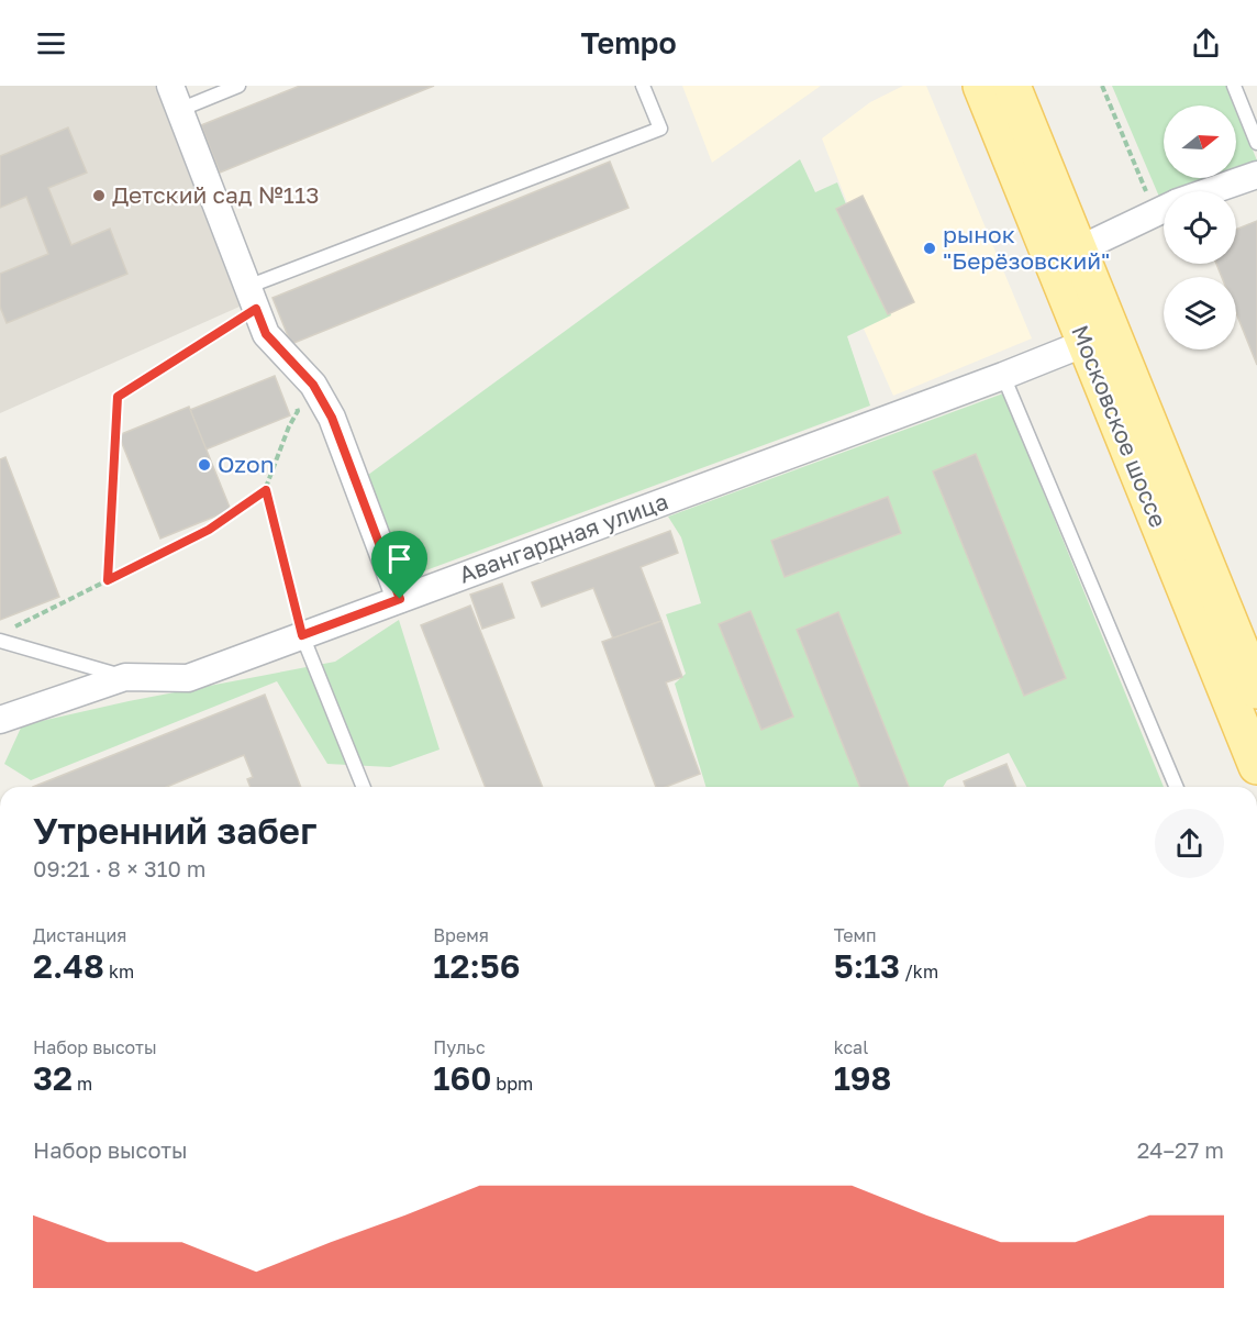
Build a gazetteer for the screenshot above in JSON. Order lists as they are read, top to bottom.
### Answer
{
  "streets": {
    "main road": ["Московское шоссе"],
    "street": ["Авангардная улица"]
  },
  "crossings": [
    ["Московское шоссе", "Авангардная улица"]
  ],
  "places": ["Детский сад №113", "рынок \"Берёзовский\"", "Ozon"],
  "north": "right",
  "page": {
    "header": "Tempo",
    "heading": ["Утренний забег", "09:21 · 8 × 310 m"],
    "stats": [
      ["Дистанция", "2.48 km"],
      ["Время", "12:56"],
      ["Темп", "5:13 /km"],
      ["Набор высоты", "32 m"],
      ["Пульс", "160 bpm"],
      ["kcal", "198"]
    ],
    "chart": ["Набор высоты", "24–27 m"]
  }
}
